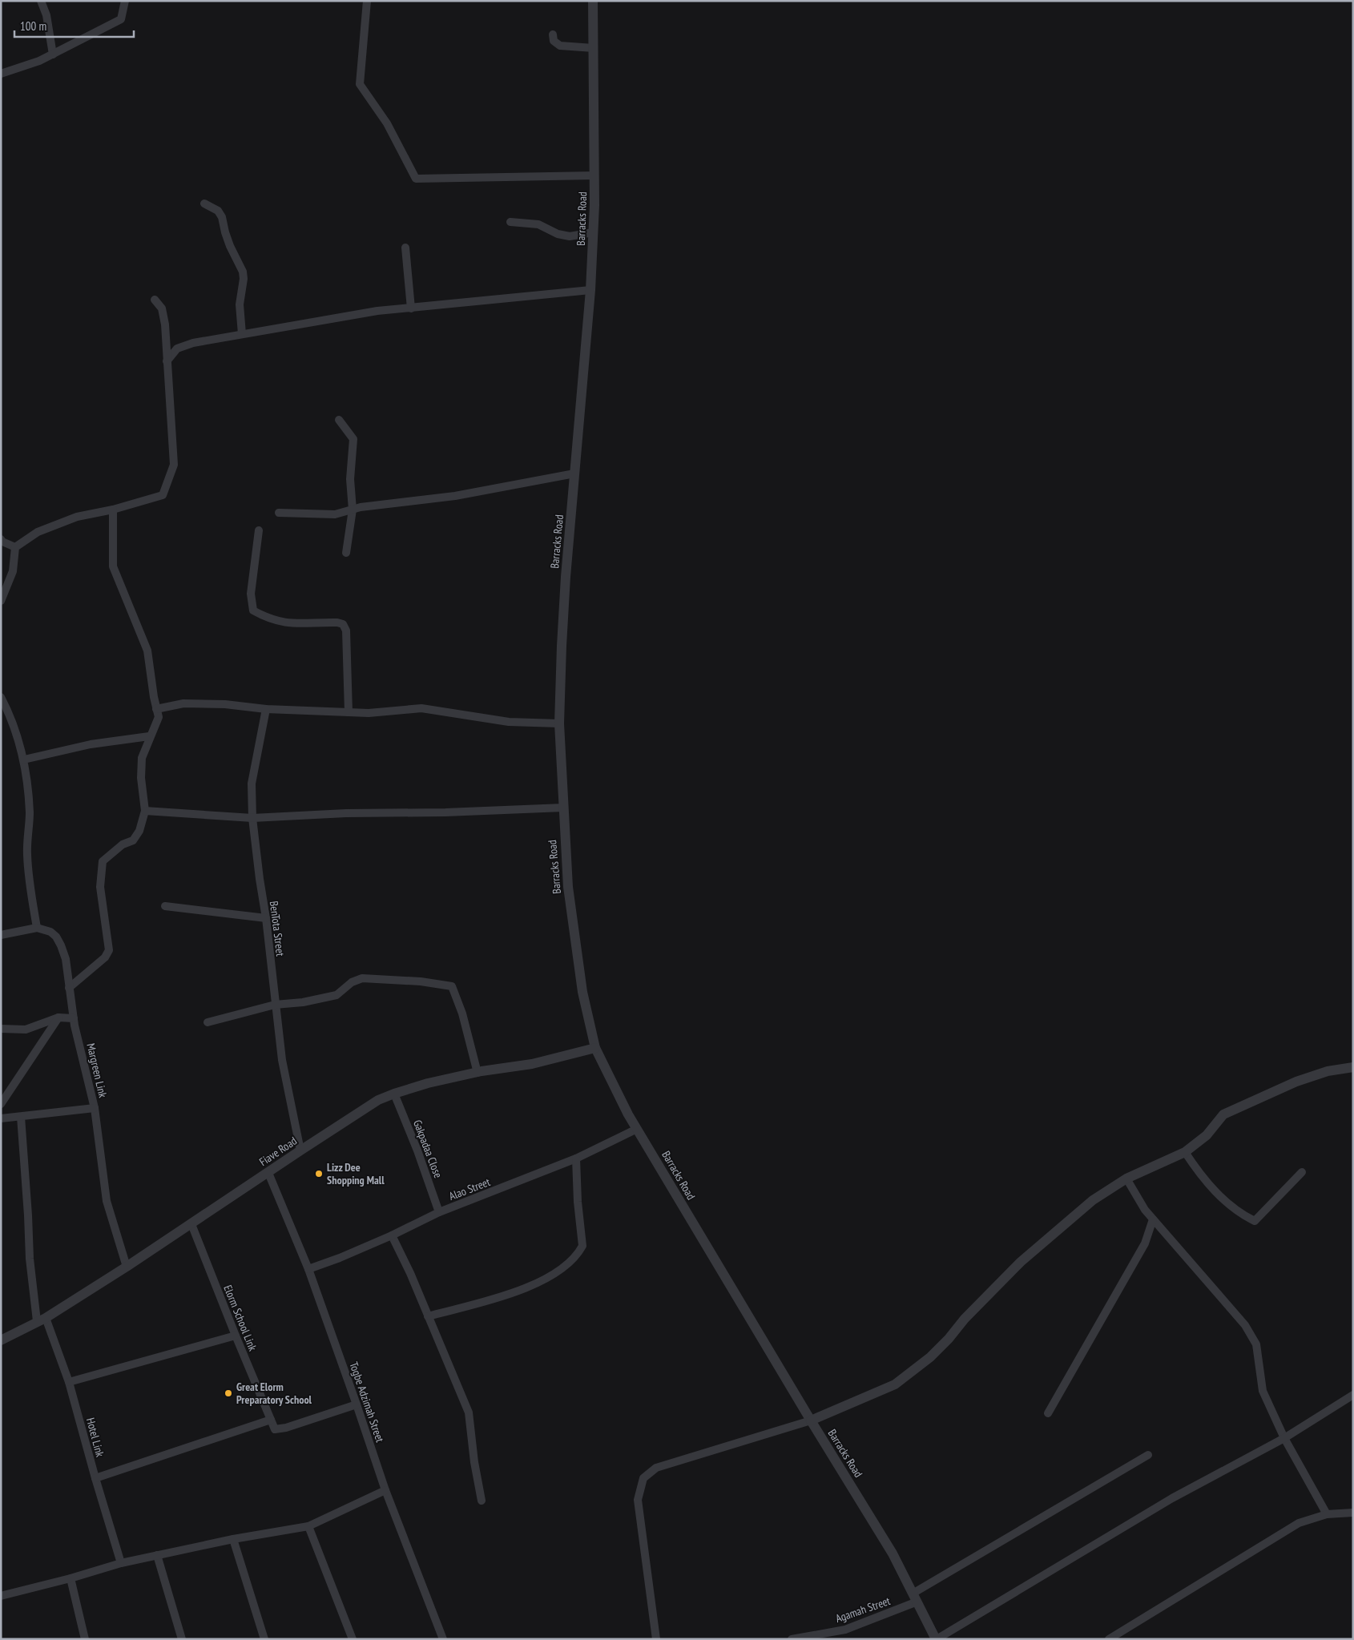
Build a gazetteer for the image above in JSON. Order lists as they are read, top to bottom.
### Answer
{
  "streets": {
    "street": [
      "Barracks Road",
      "BenTota Street",
      "Margreen Link",
      "Gakpadaa Close",
      "Fiave Road",
      "Alao Street",
      "Elorm School Link",
      "Togbe Adzimah Street",
      "Hotel Link",
      "Agamah Street"
    ]
  },
  "crossings": [
    ["Barracks Road", "Fiave Road"],
    ["Barracks Road", "Alao Street"],
    ["Barracks Road", "Agamah Street"],
    ["BenTota Street", "Fiave Road"],
    ["Margreen Link", "Fiave Road"],
    ["Gakpadaa Close", "Fiave Road"],
    ["Gakpadaa Close", "Alao Street"],
    ["Fiave Road", "Elorm School Link"],
    ["Fiave Road", "Togbe Adzimah Street"],
    ["Fiave Road", "Hotel Link"],
    ["Alao Street", "Togbe Adzimah Street"]
  ],
  "places": ["Lizz Dee Shopping Mall", "Great Elorm Preparatory School"],
  "scale_bar": "100 m"
}
